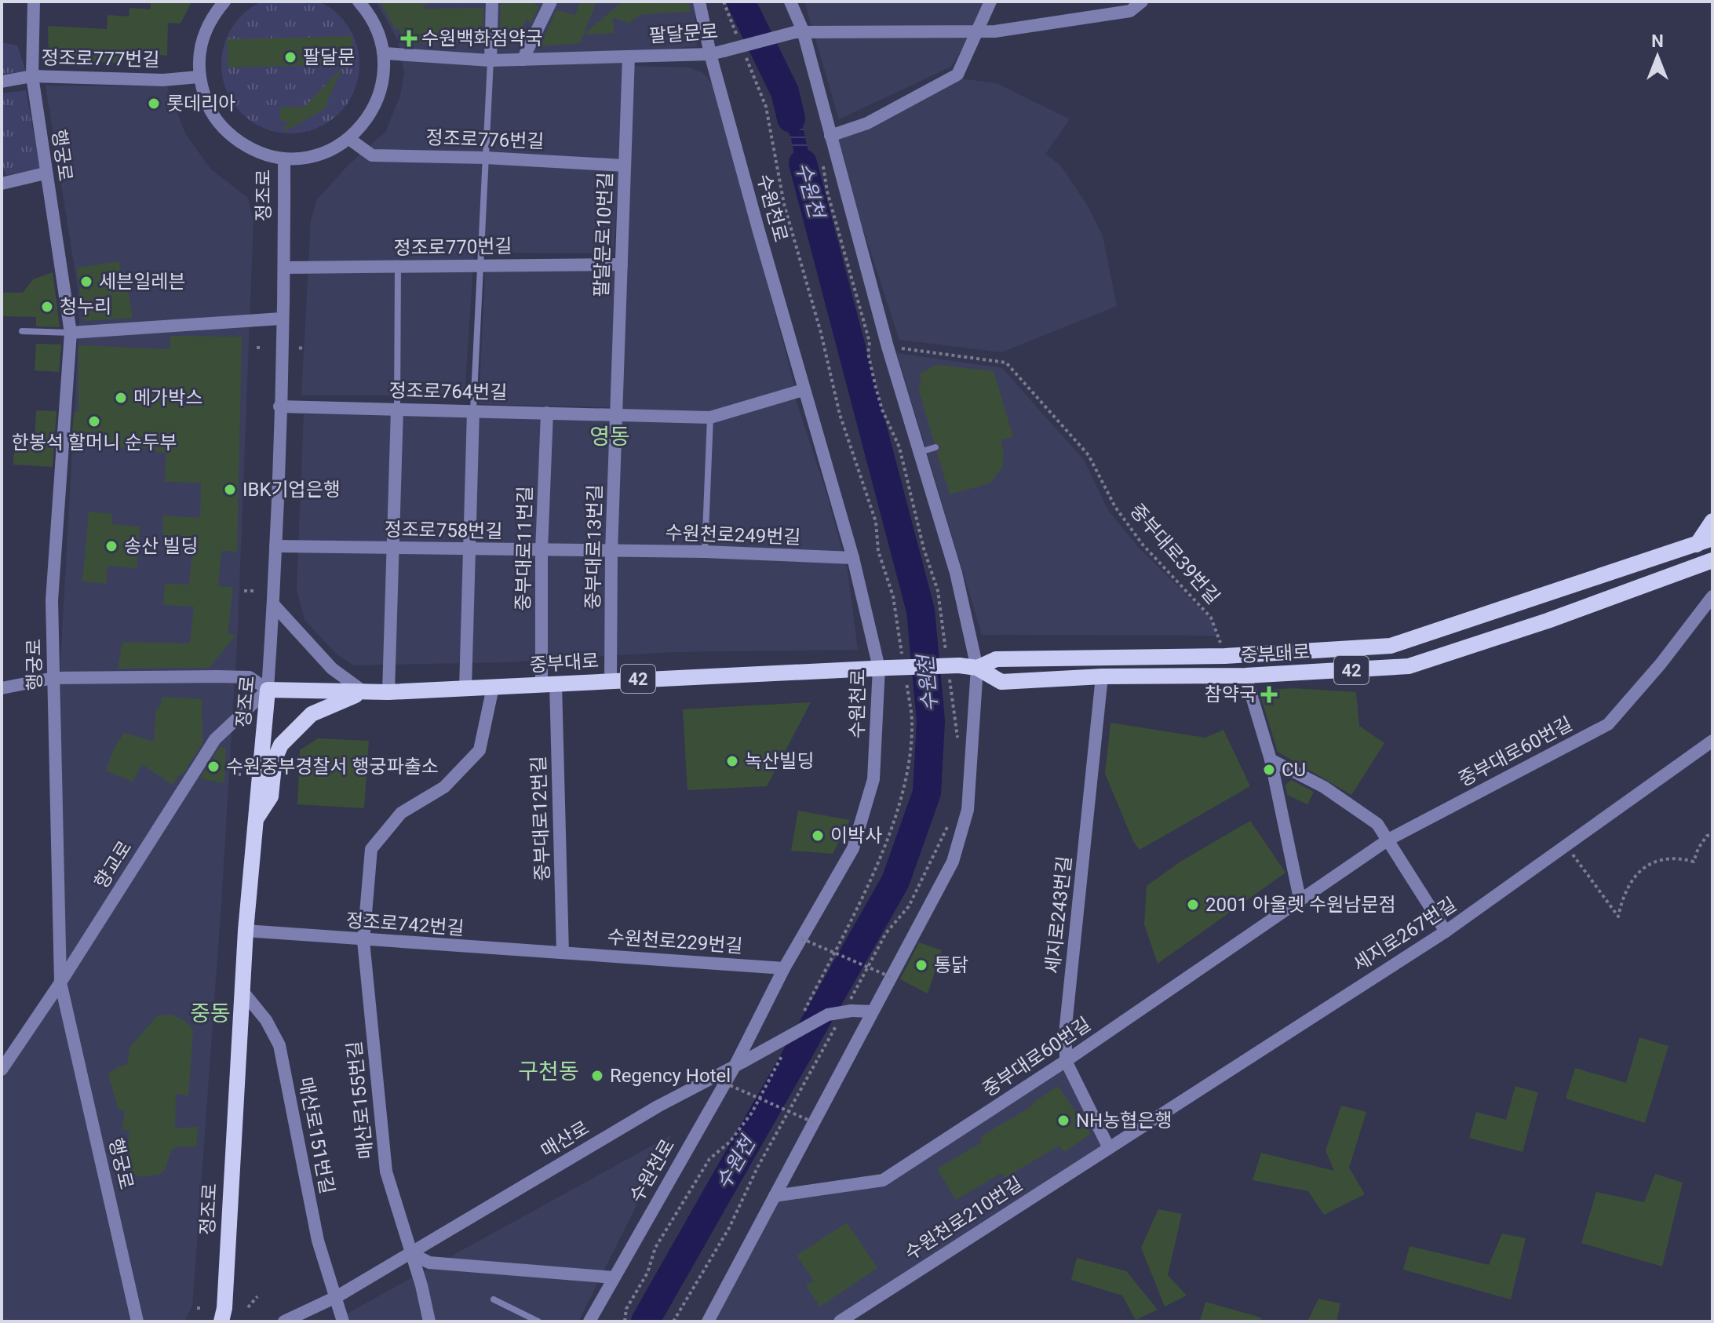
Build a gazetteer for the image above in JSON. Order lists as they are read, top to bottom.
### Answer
{
  "streets": {
    "main road": ["정조로", "중부대로", "42"],
    "street": [
      "팔달문로",
      "정조로777번길",
      "정조로776번길",
      "행궁로",
      "수원천로",
      "팔달문로10번길",
      "정조로770번길",
      "정조로764번길",
      "정조로758번길",
      "수원천로249번길",
      "중부대로13번길",
      "중부대로11번길",
      "중부대로60번길",
      "중부대로12번길",
      "향교로",
      "세지로243번길",
      "정조로742번길",
      "세지로267번길",
      "수원천로229번길",
      "매산로155번길",
      "매산로151번길",
      "매산로",
      "수원천로210번길"
    ],
    "path": ["중부대로39번길"]
  },
  "crossings": [
    ["팔달문로", "수원천로"],
    ["팔달문로", "팔달문로10번길"],
    ["정조로777번길", "행궁로"],
    ["정조로776번길", "팔달문로10번길"],
    ["행궁로", "향교로"],
    ["정조로", "정조로770번길"],
    ["정조로", "정조로764번길"],
    ["정조로", "정조로758번길"],
    ["정조로", "중부대로"],
    ["정조로", "향교로"],
    ["정조로", "정조로742번길"],
    ["정조로", "매산로151번길"],
    ["수원천로", "정조로764번길"],
    ["수원천로", "수원천로249번길"],
    ["수원천로", "중부대로"],
    ["수원천로", "수원천로229번길"],
    ["수원천로", "매산로"],
    ["팔달문로10번길", "정조로770번길"],
    ["팔달문로10번길", "정조로764번길"],
    ["팔달문로10번길", "중부대로13번길"],
    ["정조로764번길", "중부대로13번길"],
    ["정조로764번길", "중부대로11번길"],
    ["정조로758번길", "수원천로249번길"],
    ["정조로758번길", "중부대로13번길"],
    ["정조로758번길", "중부대로11번길"],
    ["수원천로249번길", "중부대로13번길"],
    ["중부대로13번길", "중부대로"],
    ["중부대로11번길", "중부대로"],
    ["중부대로11번길", "중부대로12번길"],
    ["중부대로39번길", "중부대로"],
    ["중부대로", "중부대로12번길"],
    ["중부대로", "향교로"],
    ["중부대로", "세지로243번길"],
    ["중부대로", "매산로155번길"],
    ["중부대로60번길", "세지로243번길"],
    ["중부대로12번길", "정조로742번길"],
    ["중부대로12번길", "수원천로229번길"],
    ["세지로243번길", "세지로267번길"],
    ["세지로243번길", "수원천로210번길"],
    ["정조로742번길", "수원천로229번길"],
    ["정조로742번길", "매산로155번길"],
    ["세지로267번길", "수원천로210번길"],
    ["매산로155번길", "매산로"],
    ["매산로151번길", "매산로"]
  ],
  "districts": ["영동", "중동", "구천동"],
  "water": ["수원천"],
  "places": {
    "health": ["수원백화점약국", "참약국"],
    "other": [
      "팔달문",
      "롯데리아",
      "세븐일레븐",
      "청누리",
      "메가박스",
      "한봉석 할머니 순두부",
      "IBK기업은행",
      "송산 빌딩",
      "녹산빌딩",
      "수원중부경찰서 행궁파출소",
      "CU",
      "이박사",
      "2001 아울렛 수원남문점",
      "통닭",
      "Regency Hotel",
      "NH농협은행"
    ]
  },
  "north": "top"
}
